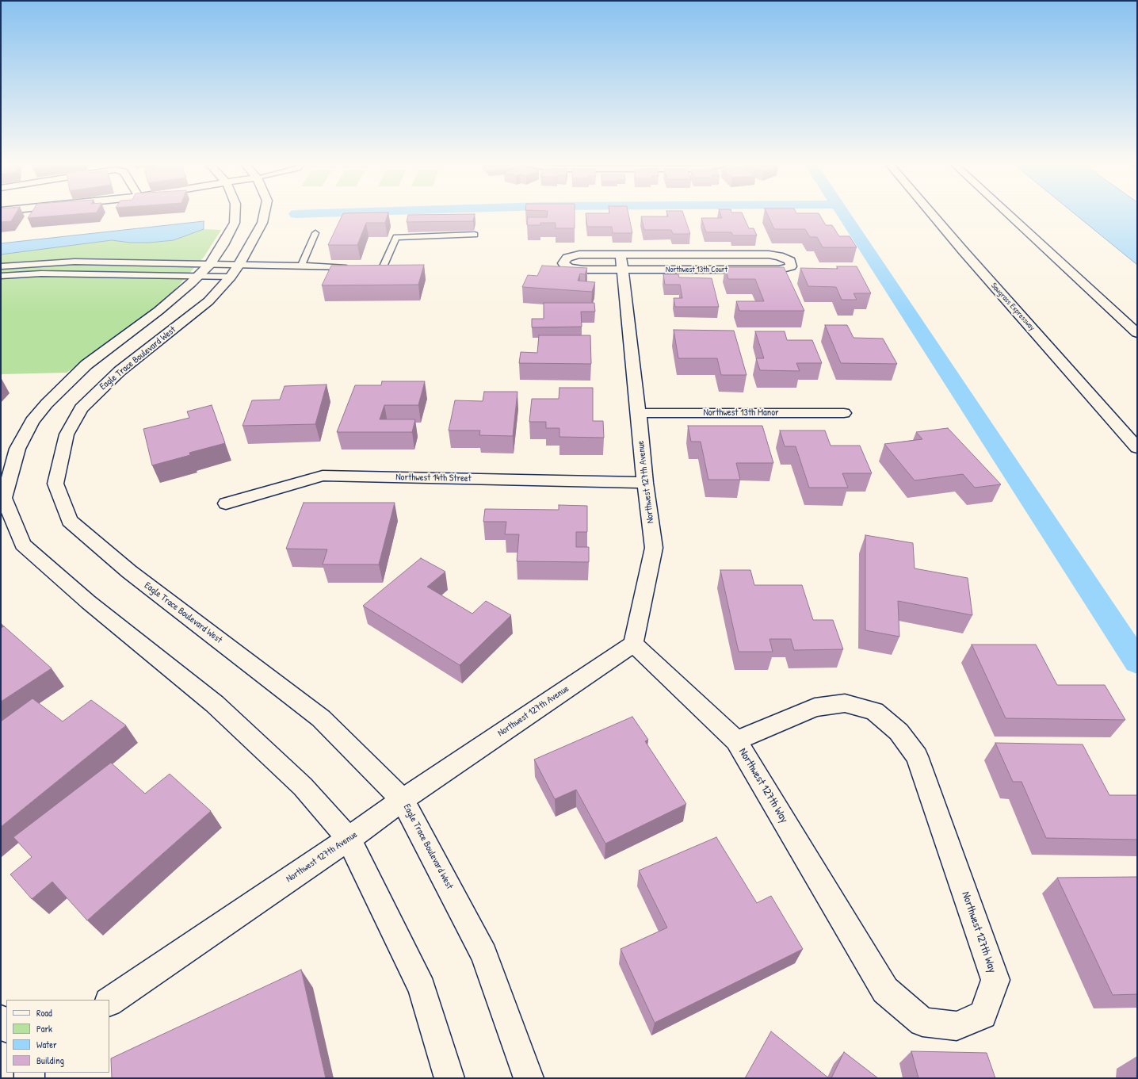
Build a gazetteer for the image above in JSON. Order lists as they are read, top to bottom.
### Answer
{
  "streets": {
    "main road": [
      "Northwest 13th Court",
      "Sawgrass Expressway",
      "Eagle Trace Boulevard West",
      "Northwest 13th Manor",
      "Northwest 14th Street",
      "Northwest 127th Avenue",
      "Northwest 127th Way"
    ]
  },
  "crossings": [
    ["Northwest 13th Court", "Northwest 127th Avenue"],
    ["Eagle Trace Boulevard West", "Northwest 127th Avenue"],
    ["Northwest 13th Manor", "Northwest 127th Avenue"],
    ["Northwest 14th Street", "Northwest 127th Avenue"],
    ["Northwest 127th Avenue", "Northwest 127th Way"]
  ],
  "legend": [
    "Road",
    "Park",
    "Water",
    "Building"
  ]
}
